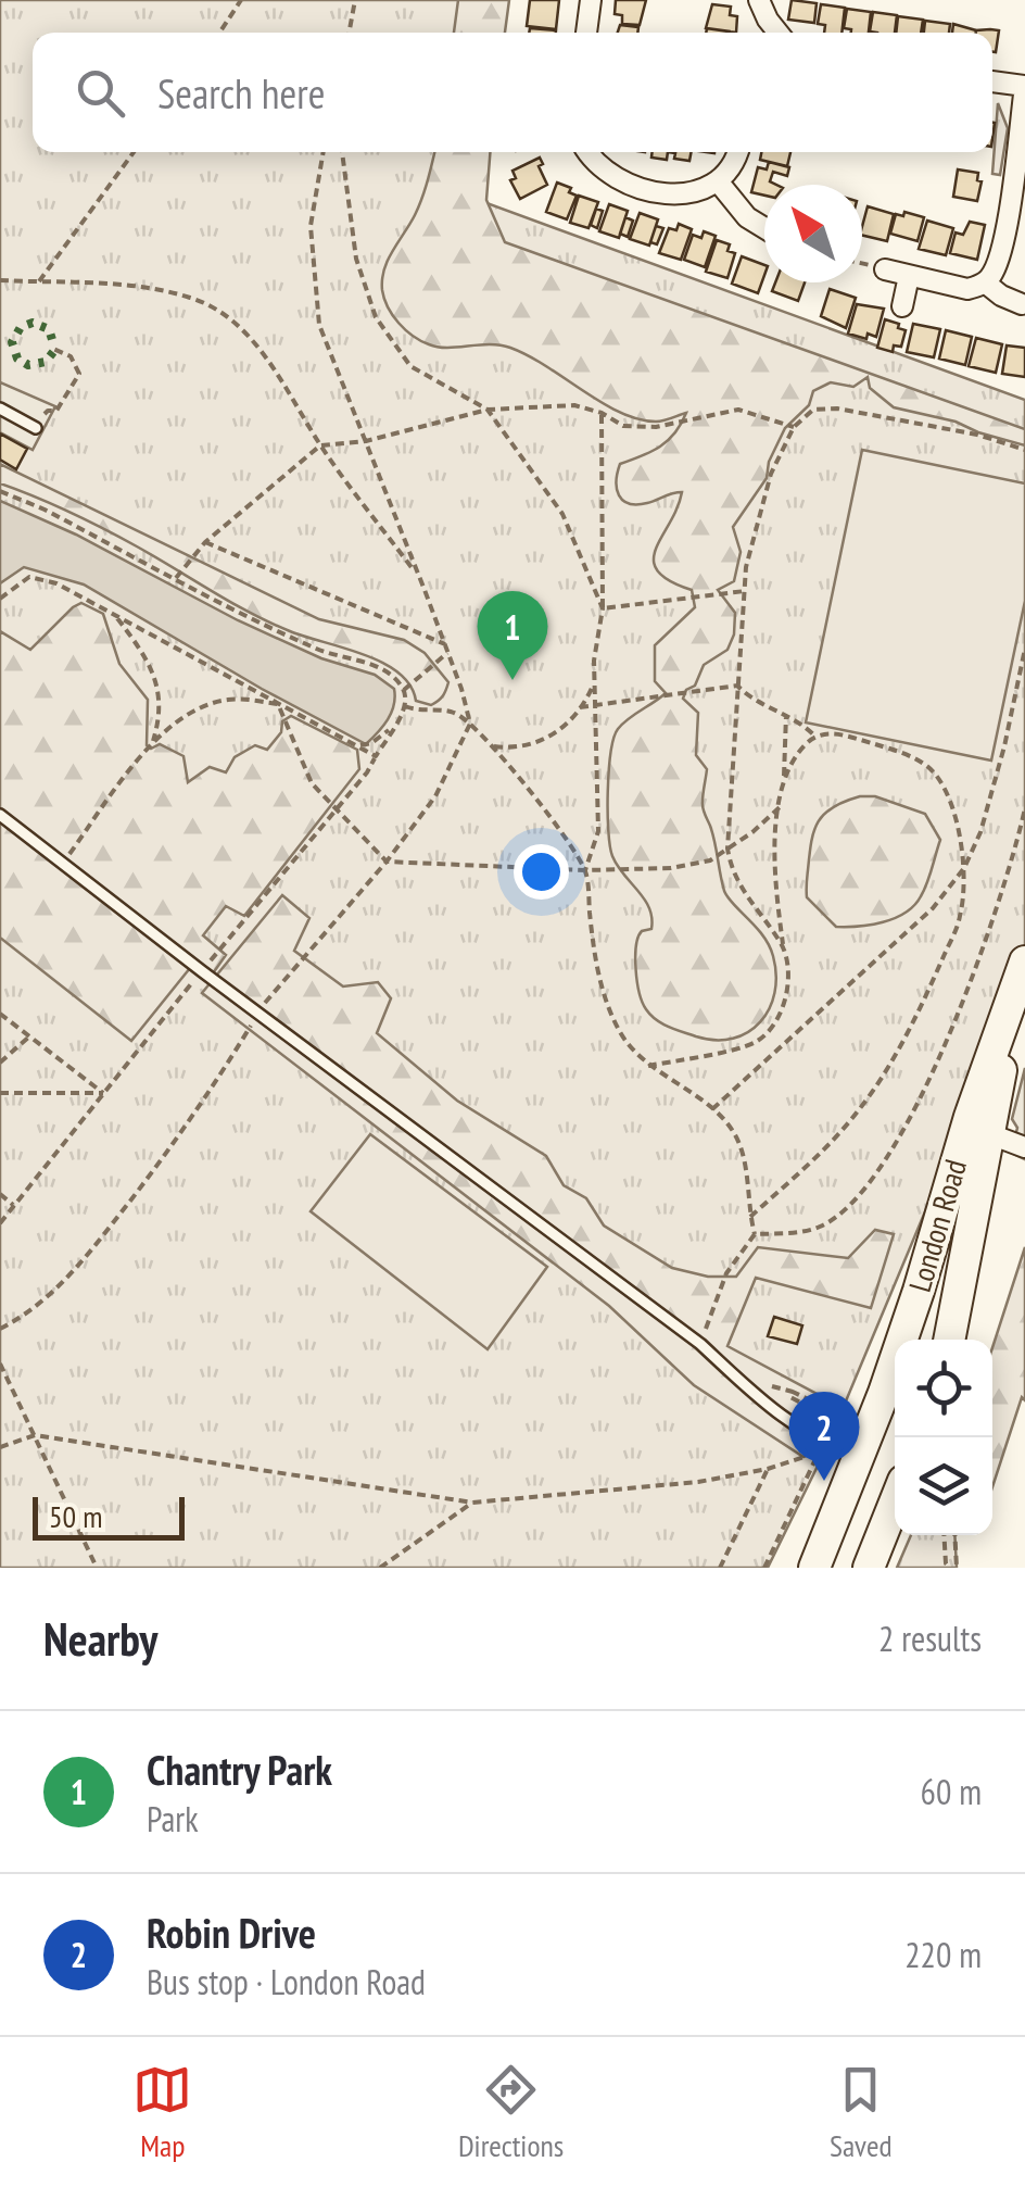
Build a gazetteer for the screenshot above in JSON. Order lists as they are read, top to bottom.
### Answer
{
  "streets": {
    "main road": ["London Road"]
  },
  "scale_bar": "50 m",
  "north": "top left",
  "page": {
    "search": "Search here",
    "pins": ["1", "2"],
    "scale": "50 m",
    "heading": ["Nearby", "2 results"],
    "list": [
      {
        "mark": "1",
        "name": "Chantry Park",
        "note": "Park",
        "value": "60 m"
      },
      {
        "mark": "2",
        "name": "Robin Drive",
        "note": "Bus stop · London Road",
        "value": "220 m"
      }
    ],
    "nav": ["Map", "Directions", "Saved"]
  }
}
